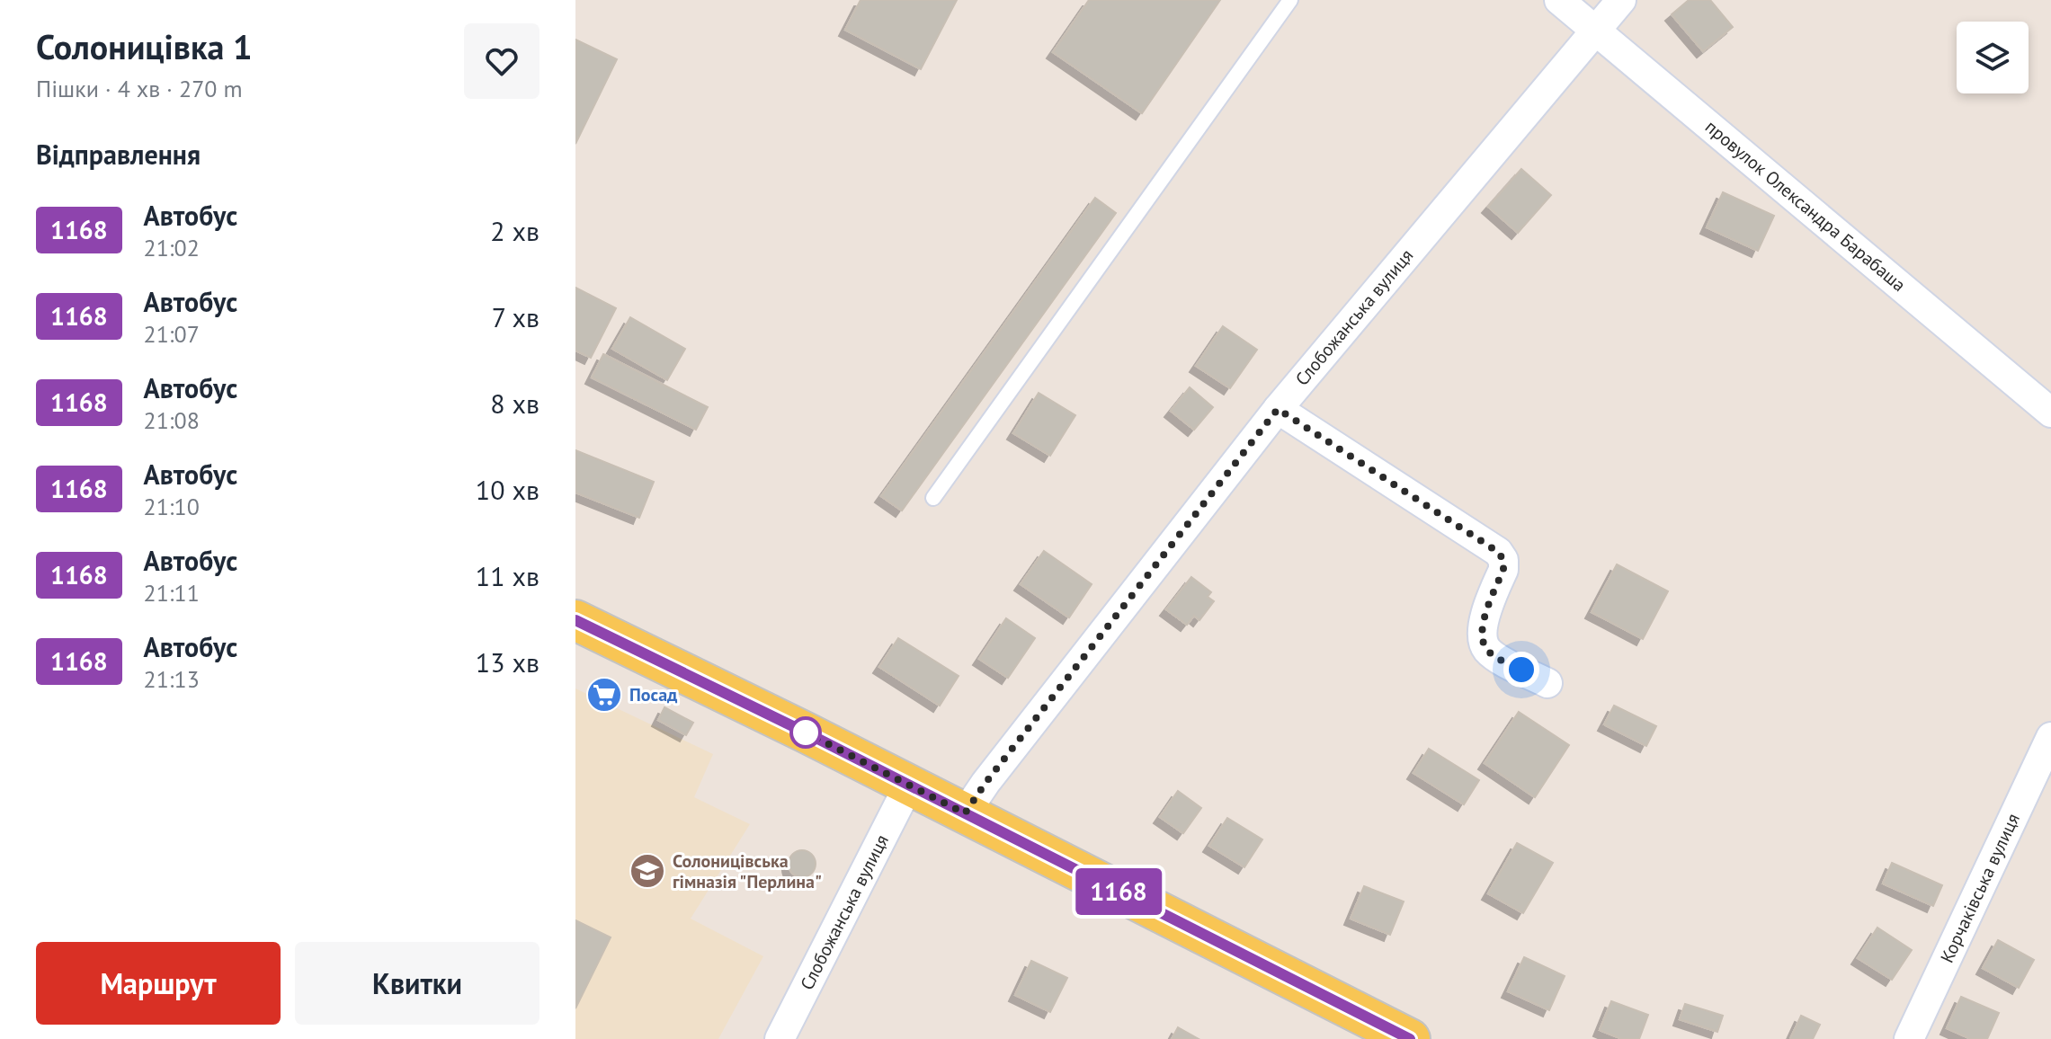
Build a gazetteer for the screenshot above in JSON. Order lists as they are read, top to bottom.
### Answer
{
  "streets": {
    "street": ["провулок Олександра Барабаша", "Слобожанська вулиця", "Корчаківська вулиця"]
  },
  "crossings": [
    ["провулок Олександра Барабаша", "Слобожанська вулиця"]
  ],
  "places": {
    "supermarket": ["Посад"],
    "school or university": ["Солоницівська гімназія \"Перлина\""]
  },
  "lines": ["bus line 1168"],
  "page": {
    "heading": [
      ["Солоницівка 1", "Пішки · 4 хв · 270 m"],
      "Відправлення"
    ],
    "on_map": "1168",
    "list": [
      {
        "mark": "1168",
        "name": "Автобус",
        "note": "21:02",
        "value": "2 хв"
      },
      {
        "mark": "1168",
        "name": "Автобус",
        "note": "21:07",
        "value": "7 хв"
      },
      {
        "mark": "1168",
        "name": "Автобус",
        "note": "21:08",
        "value": "8 хв"
      },
      {
        "mark": "1168",
        "name": "Автобус",
        "note": "21:10",
        "value": "10 хв"
      },
      {
        "mark": "1168",
        "name": "Автобус",
        "note": "21:11",
        "value": "11 хв"
      },
      {
        "mark": "1168",
        "name": "Автобус",
        "note": "21:13",
        "value": "13 хв"
      }
    ],
    "buttons": ["Маршрут", "Квитки"]
  }
}
